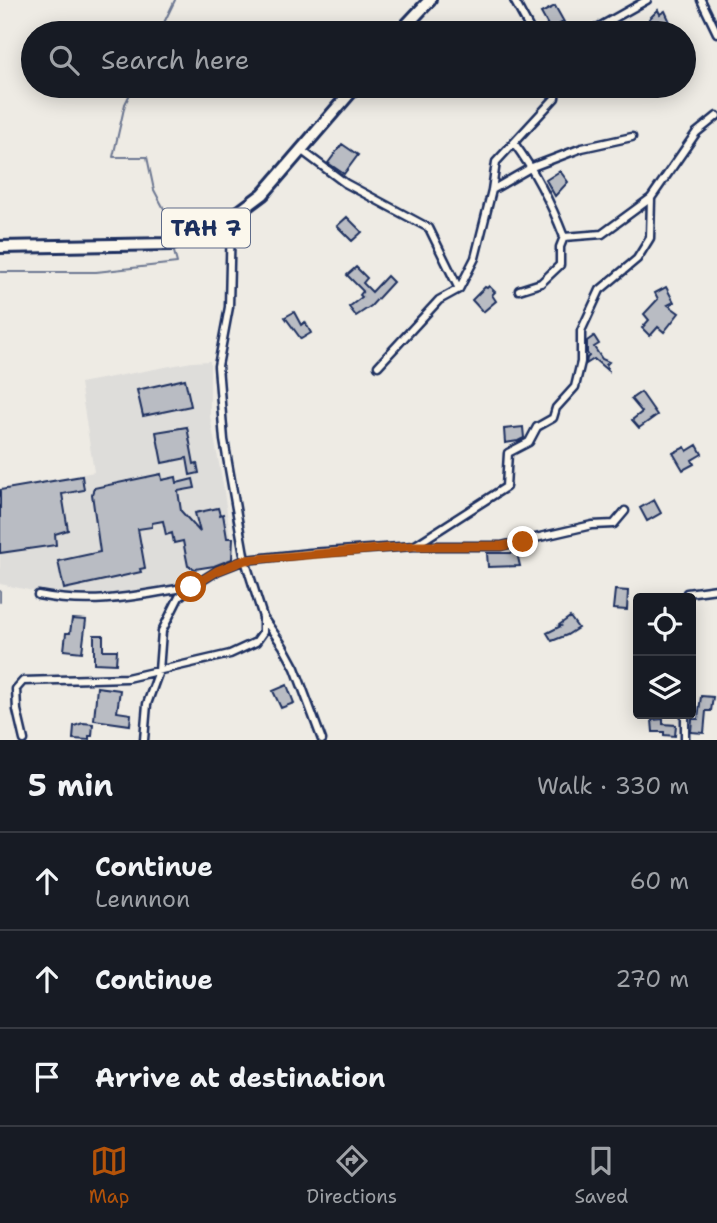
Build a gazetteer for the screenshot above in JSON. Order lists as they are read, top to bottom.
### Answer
{
  "streets": {
    "highway": ["TAH 7"]
  },
  "page": {
    "search": "Search here",
    "heading": ["5 min", "Walk · 330 m"],
    "list": [
      ["Continue", "Lennnon", "60 m"],
      ["Continue", "270 m"],
      "Arrive at destination"
    ],
    "nav": ["Map", "Directions", "Saved"]
  }
}
